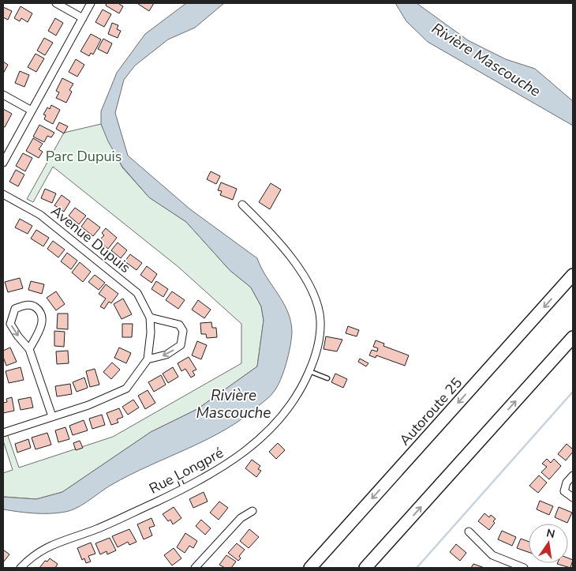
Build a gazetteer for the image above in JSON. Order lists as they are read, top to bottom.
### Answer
{
  "streets": {
    "highway": ["Autoroute 25"],
    "street": ["Avenue Dupuis", "Rue Longpré"]
  },
  "water": ["Rivière Mascouche"],
  "parks": ["Parc Dupuis"],
  "north": "top"
}
